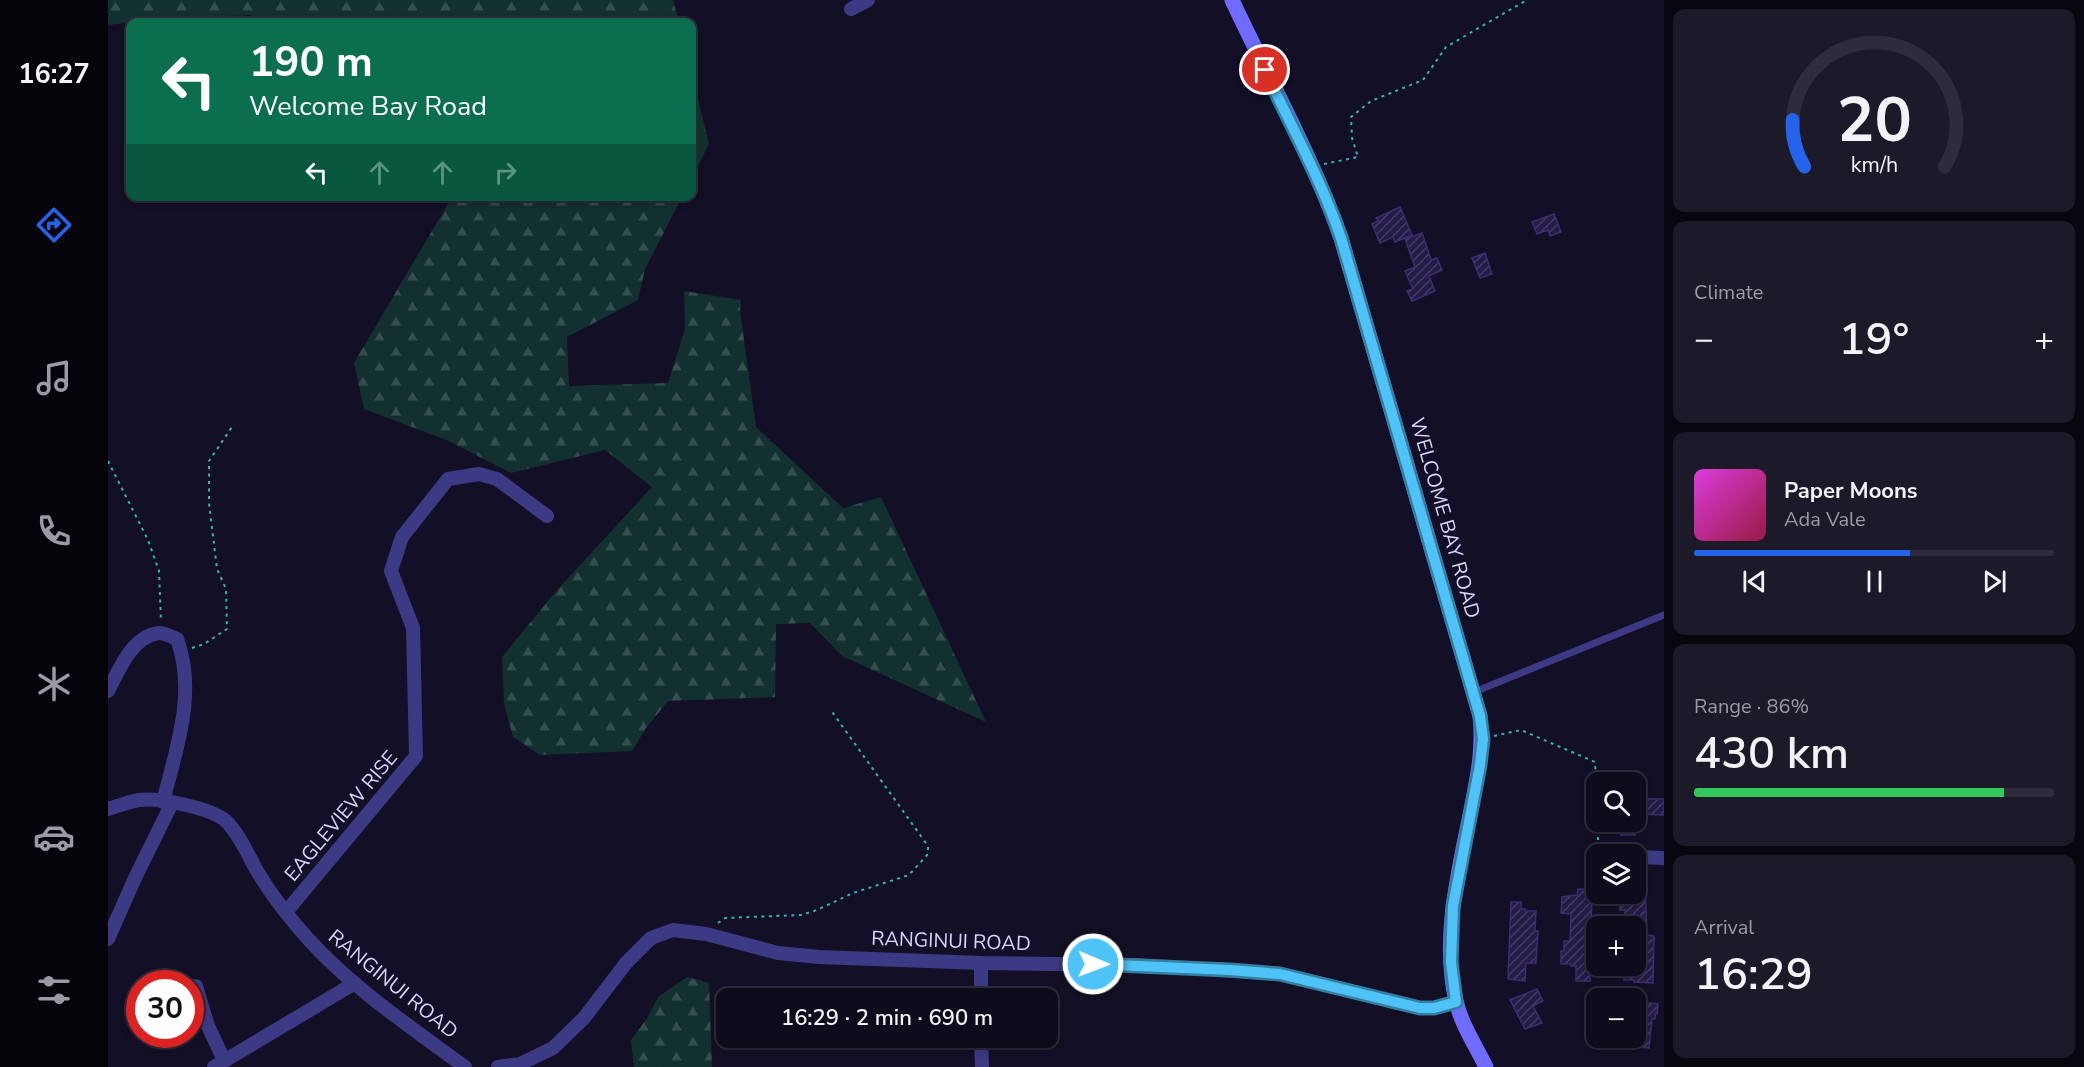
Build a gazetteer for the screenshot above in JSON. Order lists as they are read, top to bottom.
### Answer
{
  "streets": {
    "main road": ["WELCOME BAY ROAD"],
    "street": ["EAGLEVIEW RISE", "RANGINUI ROAD"]
  },
  "crossings": [
    ["WELCOME BAY ROAD", "RANGINUI ROAD"],
    ["EAGLEVIEW RISE", "RANGINUI ROAD"]
  ],
  "page": {
    "tabs": "16:27",
    "turn": ["190 m", "Welcome Bay Road"],
    "tile": [
      "Climate",
      ["Range · 86%", "430 km"],
      ["Arrival", "16:29"]
    ],
    "heat": ["−", "19°", "+"],
    "song": ["Paper Moons", "Ada Vale"],
    "map_buttons": ["+", "−"],
    "limit": "30",
    "trip": "16:29 · 2 min · 690 m",
    "gauge": ["20", "km/h"]
  }
}
